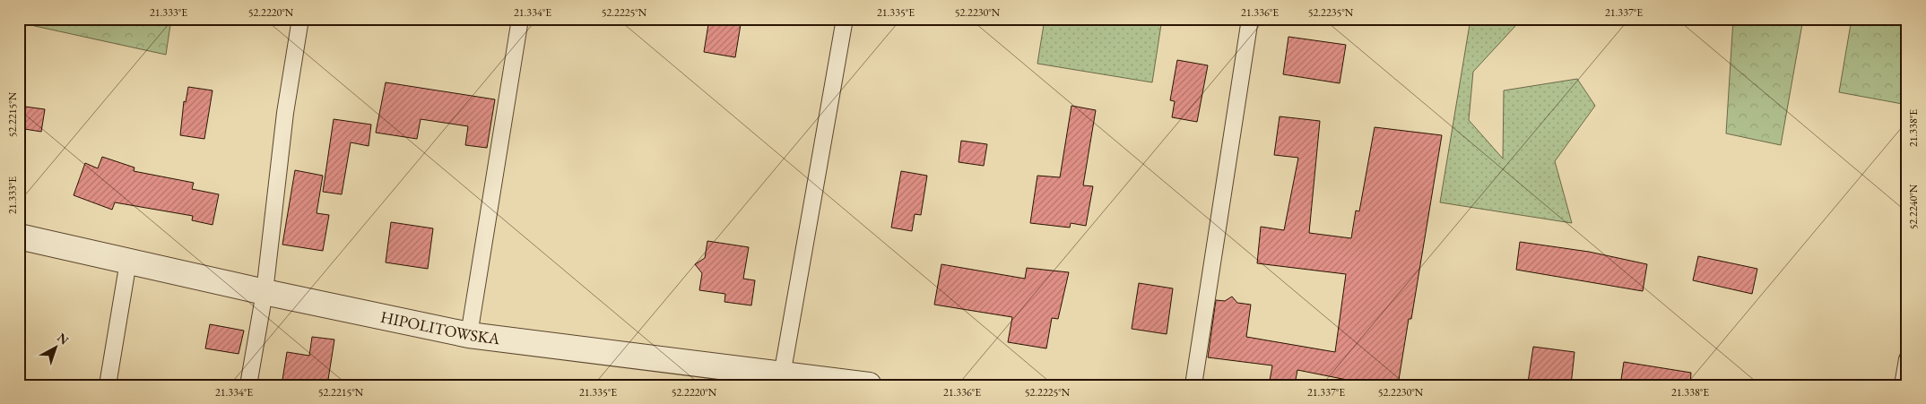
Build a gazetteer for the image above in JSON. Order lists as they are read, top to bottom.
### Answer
{
  "streets": {
    "street": ["HIPOLITOWSKA"]
  },
  "north": "top right",
  "coordinates": [
    "21.333°E",
    "52.2220°N",
    "21.334°E",
    "52.2225°N",
    "21.335°E",
    "52.2230°N",
    "21.336°E",
    "52.2235°N",
    "21.337°E",
    "52.2215°N",
    "21.338°E",
    "52.2240°N"
  ]
}
